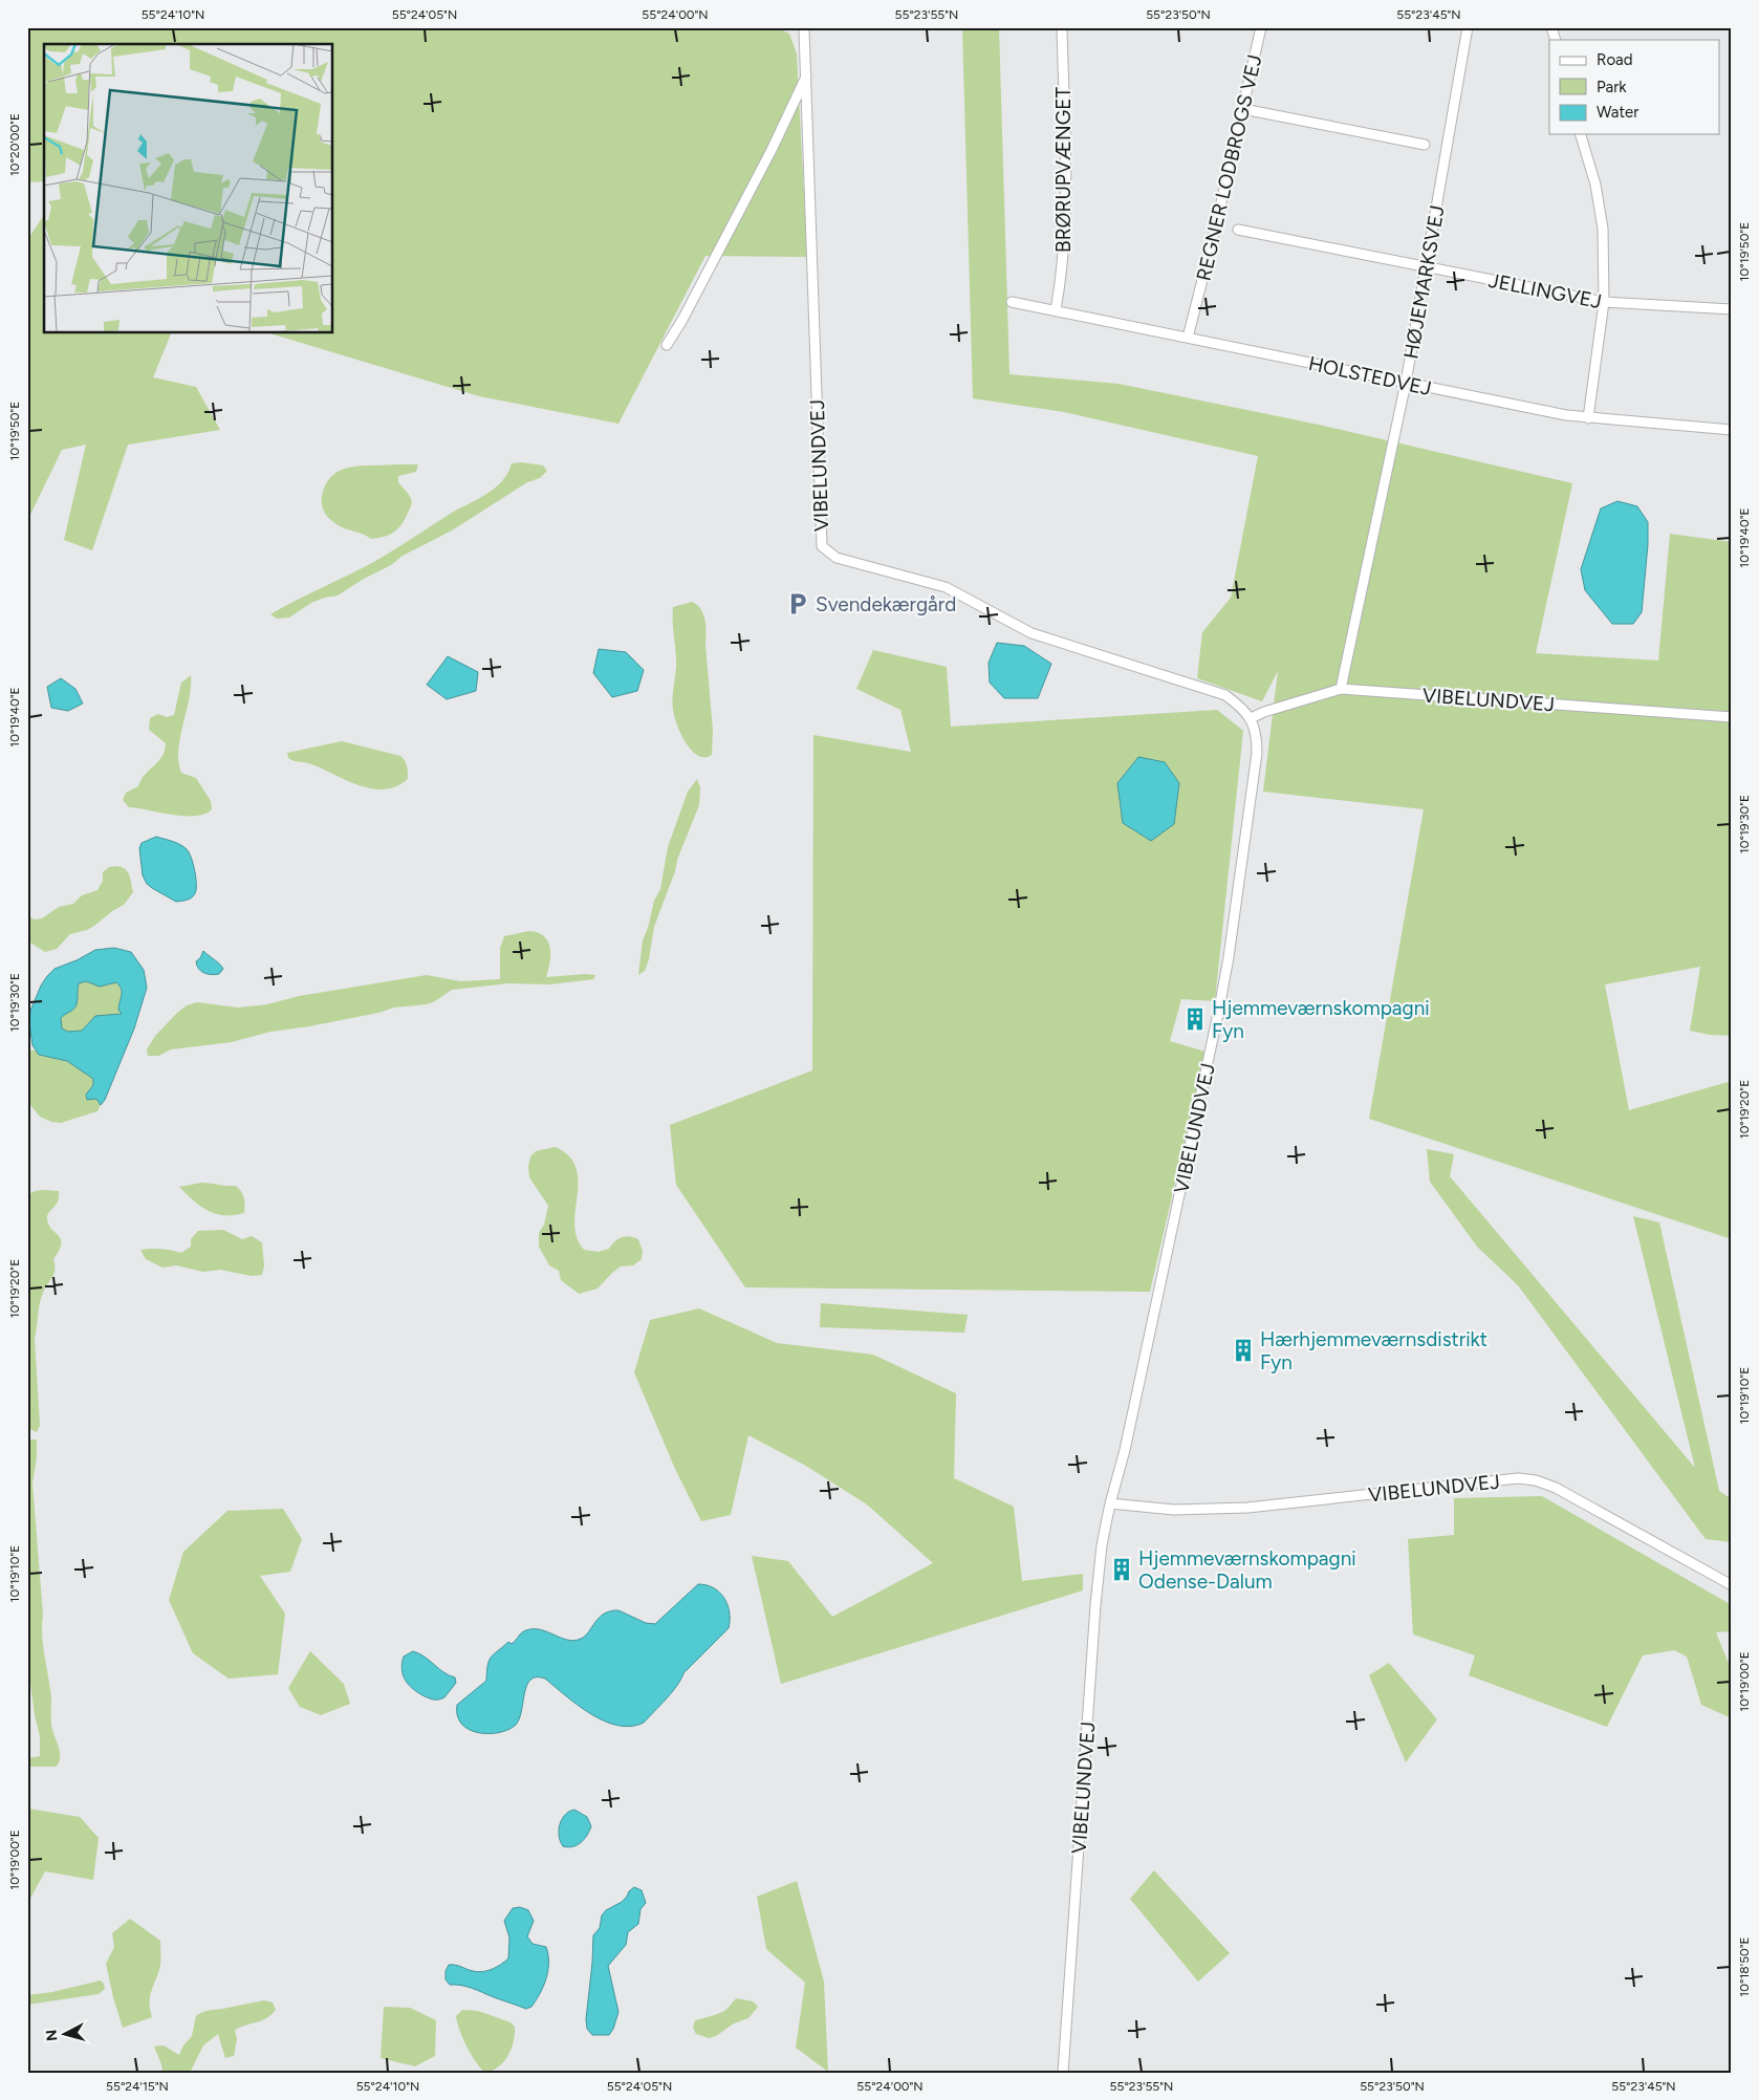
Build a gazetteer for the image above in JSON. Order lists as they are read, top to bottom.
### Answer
{
  "streets": {
    "street": [
      "REGNER LODBROGS VEJ",
      "BRØRUPVÆNGET",
      "HØJEMARKSVEJ",
      "JELLINGVEJ",
      "HOLSTEDVEJ",
      "VIBELUNDVEJ"
    ]
  },
  "crossings": [
    ["REGNER LODBROGS VEJ", "HOLSTEDVEJ"],
    ["BRØRUPVÆNGET", "HOLSTEDVEJ"],
    ["HØJEMARKSVEJ", "JELLINGVEJ"],
    ["HØJEMARKSVEJ", "HOLSTEDVEJ"],
    ["HØJEMARKSVEJ", "VIBELUNDVEJ"]
  ],
  "places": {
    "parking": ["Svendekærgård"],
    "building": ["Hjemmeværnskompagni Fyn", "Hærhjemmeværnsdistrikt Fyn", "Hjemmeværnskompagni Odense-Dalum"]
  },
  "legend": ["Road", "Park", "Water"],
  "north": "left",
  "coordinates": [
    "55°24'10\"N",
    "55°24'05\"N",
    "55°24'00\"N",
    "55°23'55\"N",
    "55°23'50\"N",
    "55°23'45\"N",
    "10°20'00\"E",
    "10°19'50\"E",
    "10°19'40\"E",
    "10°19'30\"E",
    "10°19'20\"E",
    "10°19'10\"E",
    "10°19'00\"E",
    "10°18'50\"E",
    "55°24'15\"N"
  ]
}
